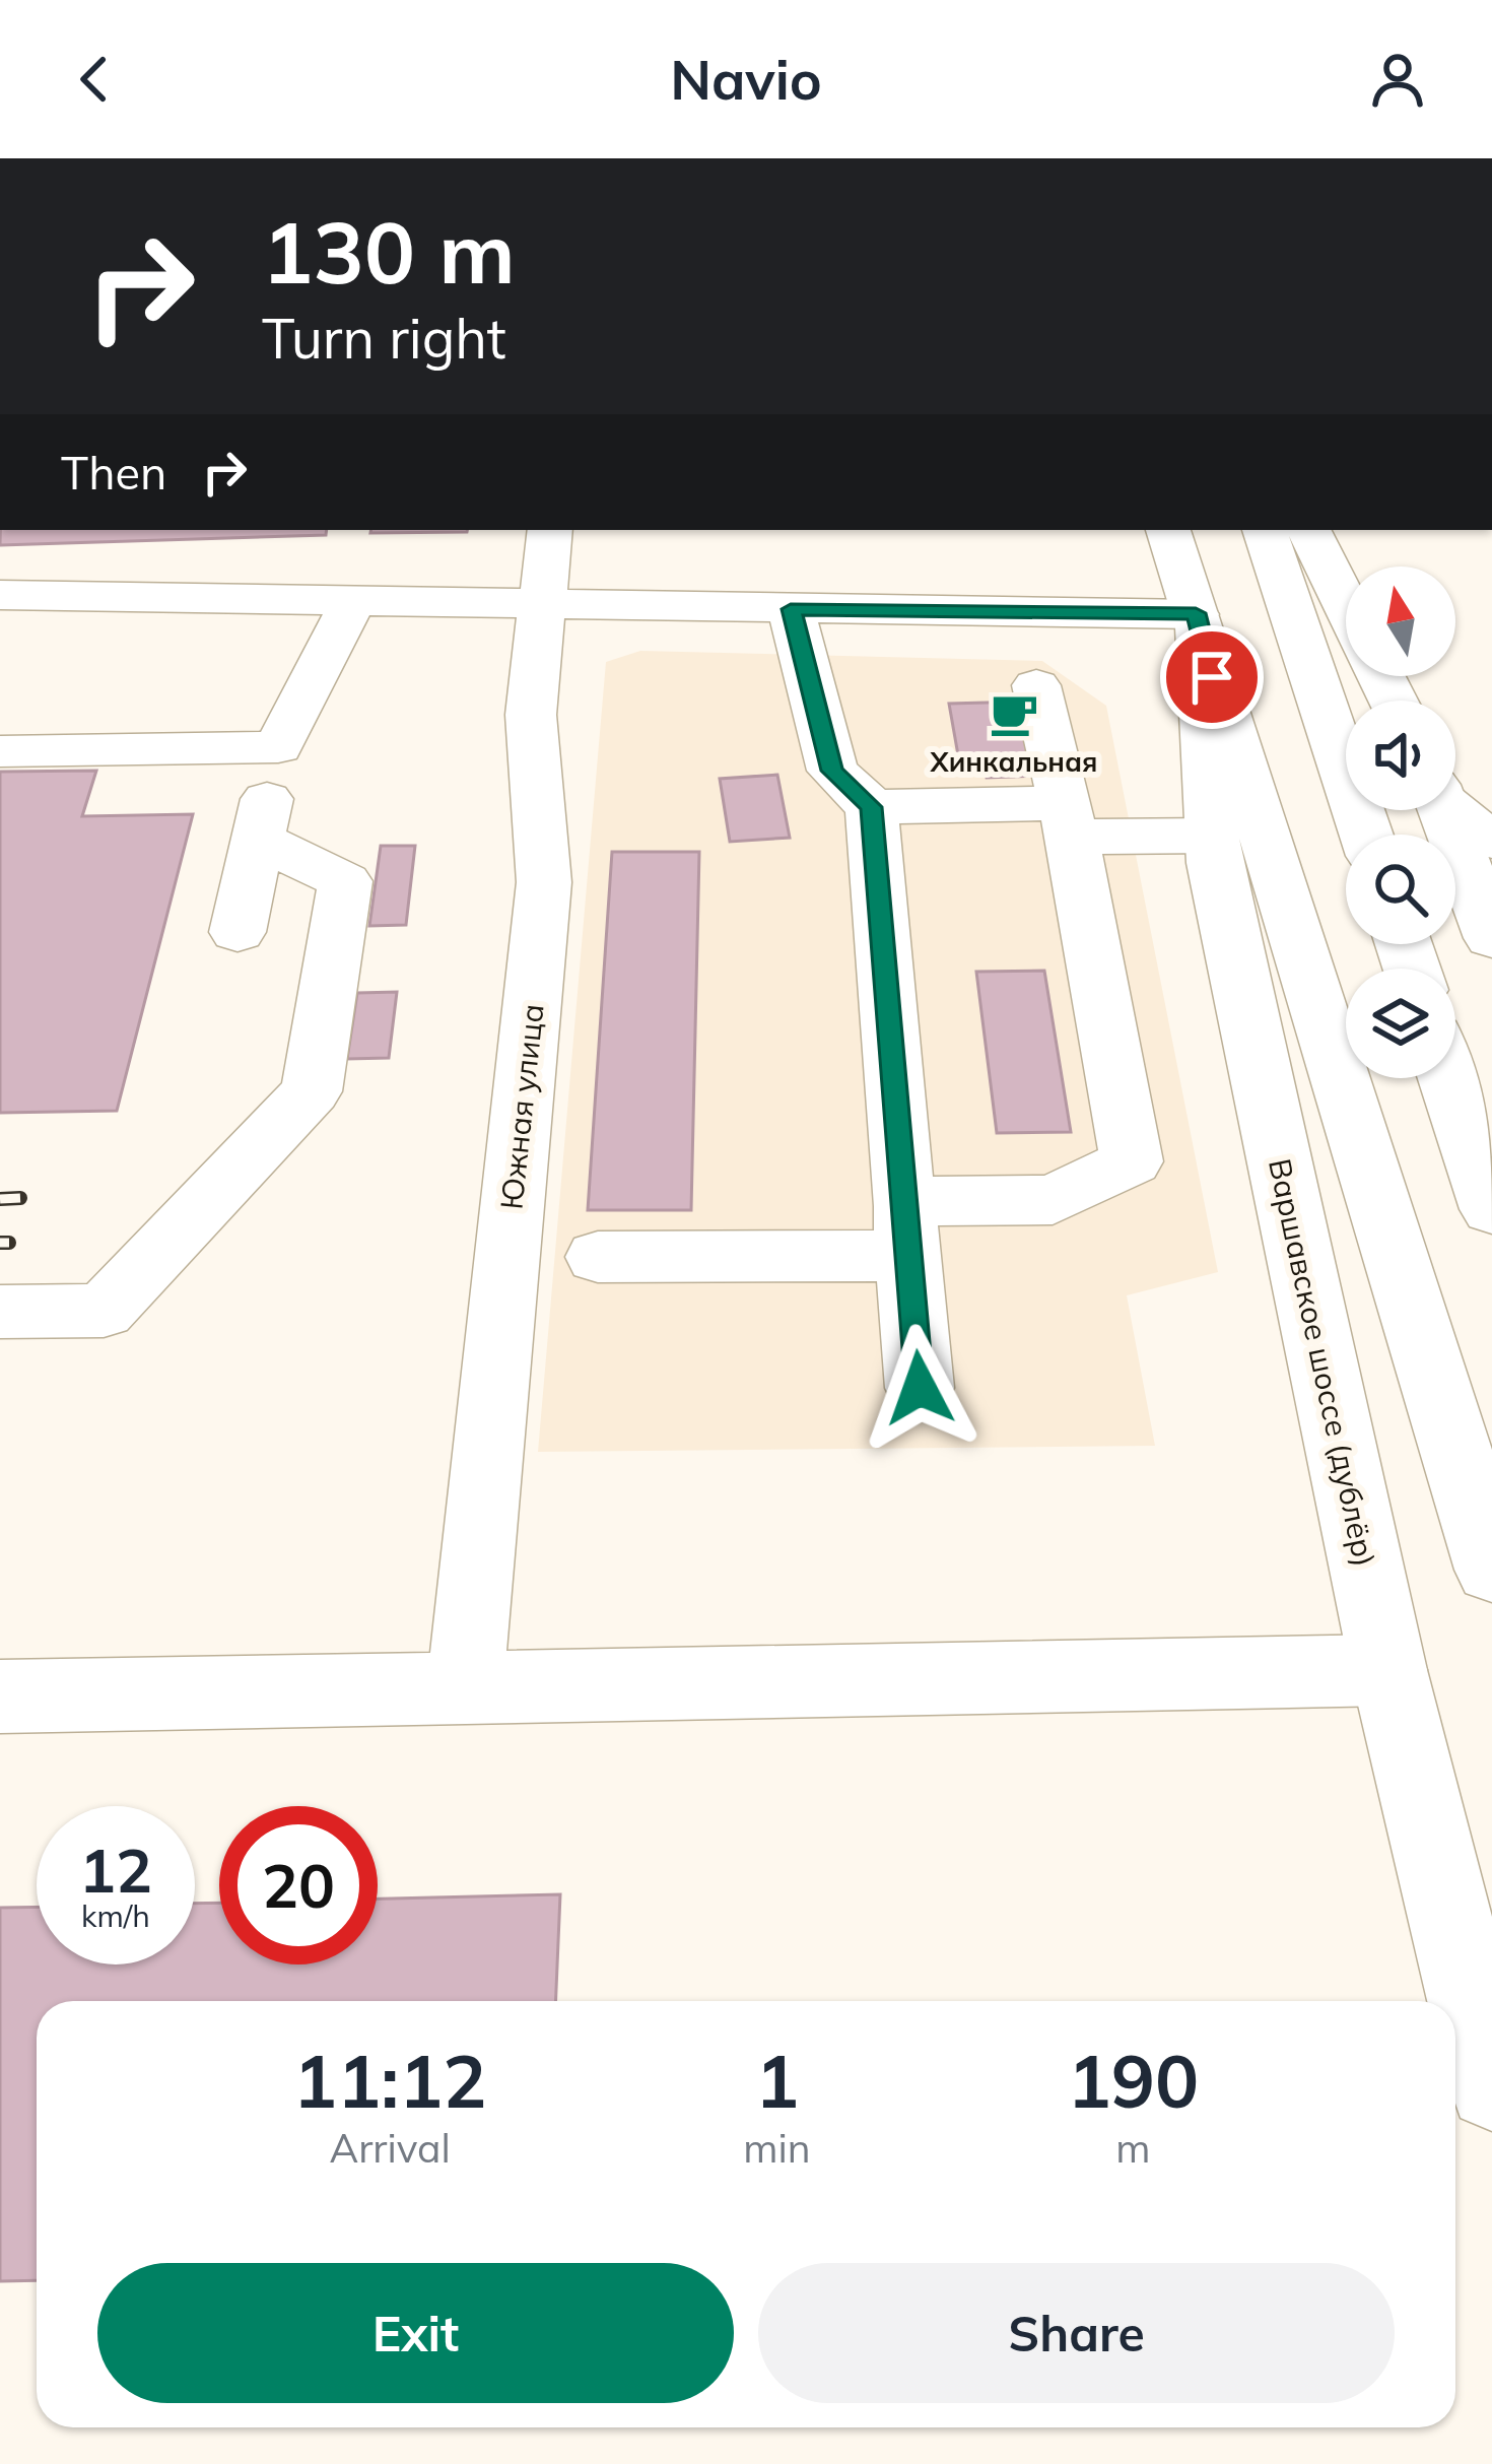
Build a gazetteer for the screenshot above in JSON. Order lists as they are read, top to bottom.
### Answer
{
  "streets": {
    "main road": ["Южная улица", "Варшавское шоссе (дублёр)"]
  },
  "places": {
    "cafe": ["Хинкальная"]
  },
  "north": "top",
  "page": {
    "header": "Navio",
    "turn": ["130 m", "Turn right"],
    "then": "Then",
    "speed": "12 km/h",
    "limit": "20",
    "eta": [
      "11:12",
      "Arrival",
      "1",
      "min",
      "190",
      "m"
    ],
    "buttons": ["Exit", "Share"]
  }
}
